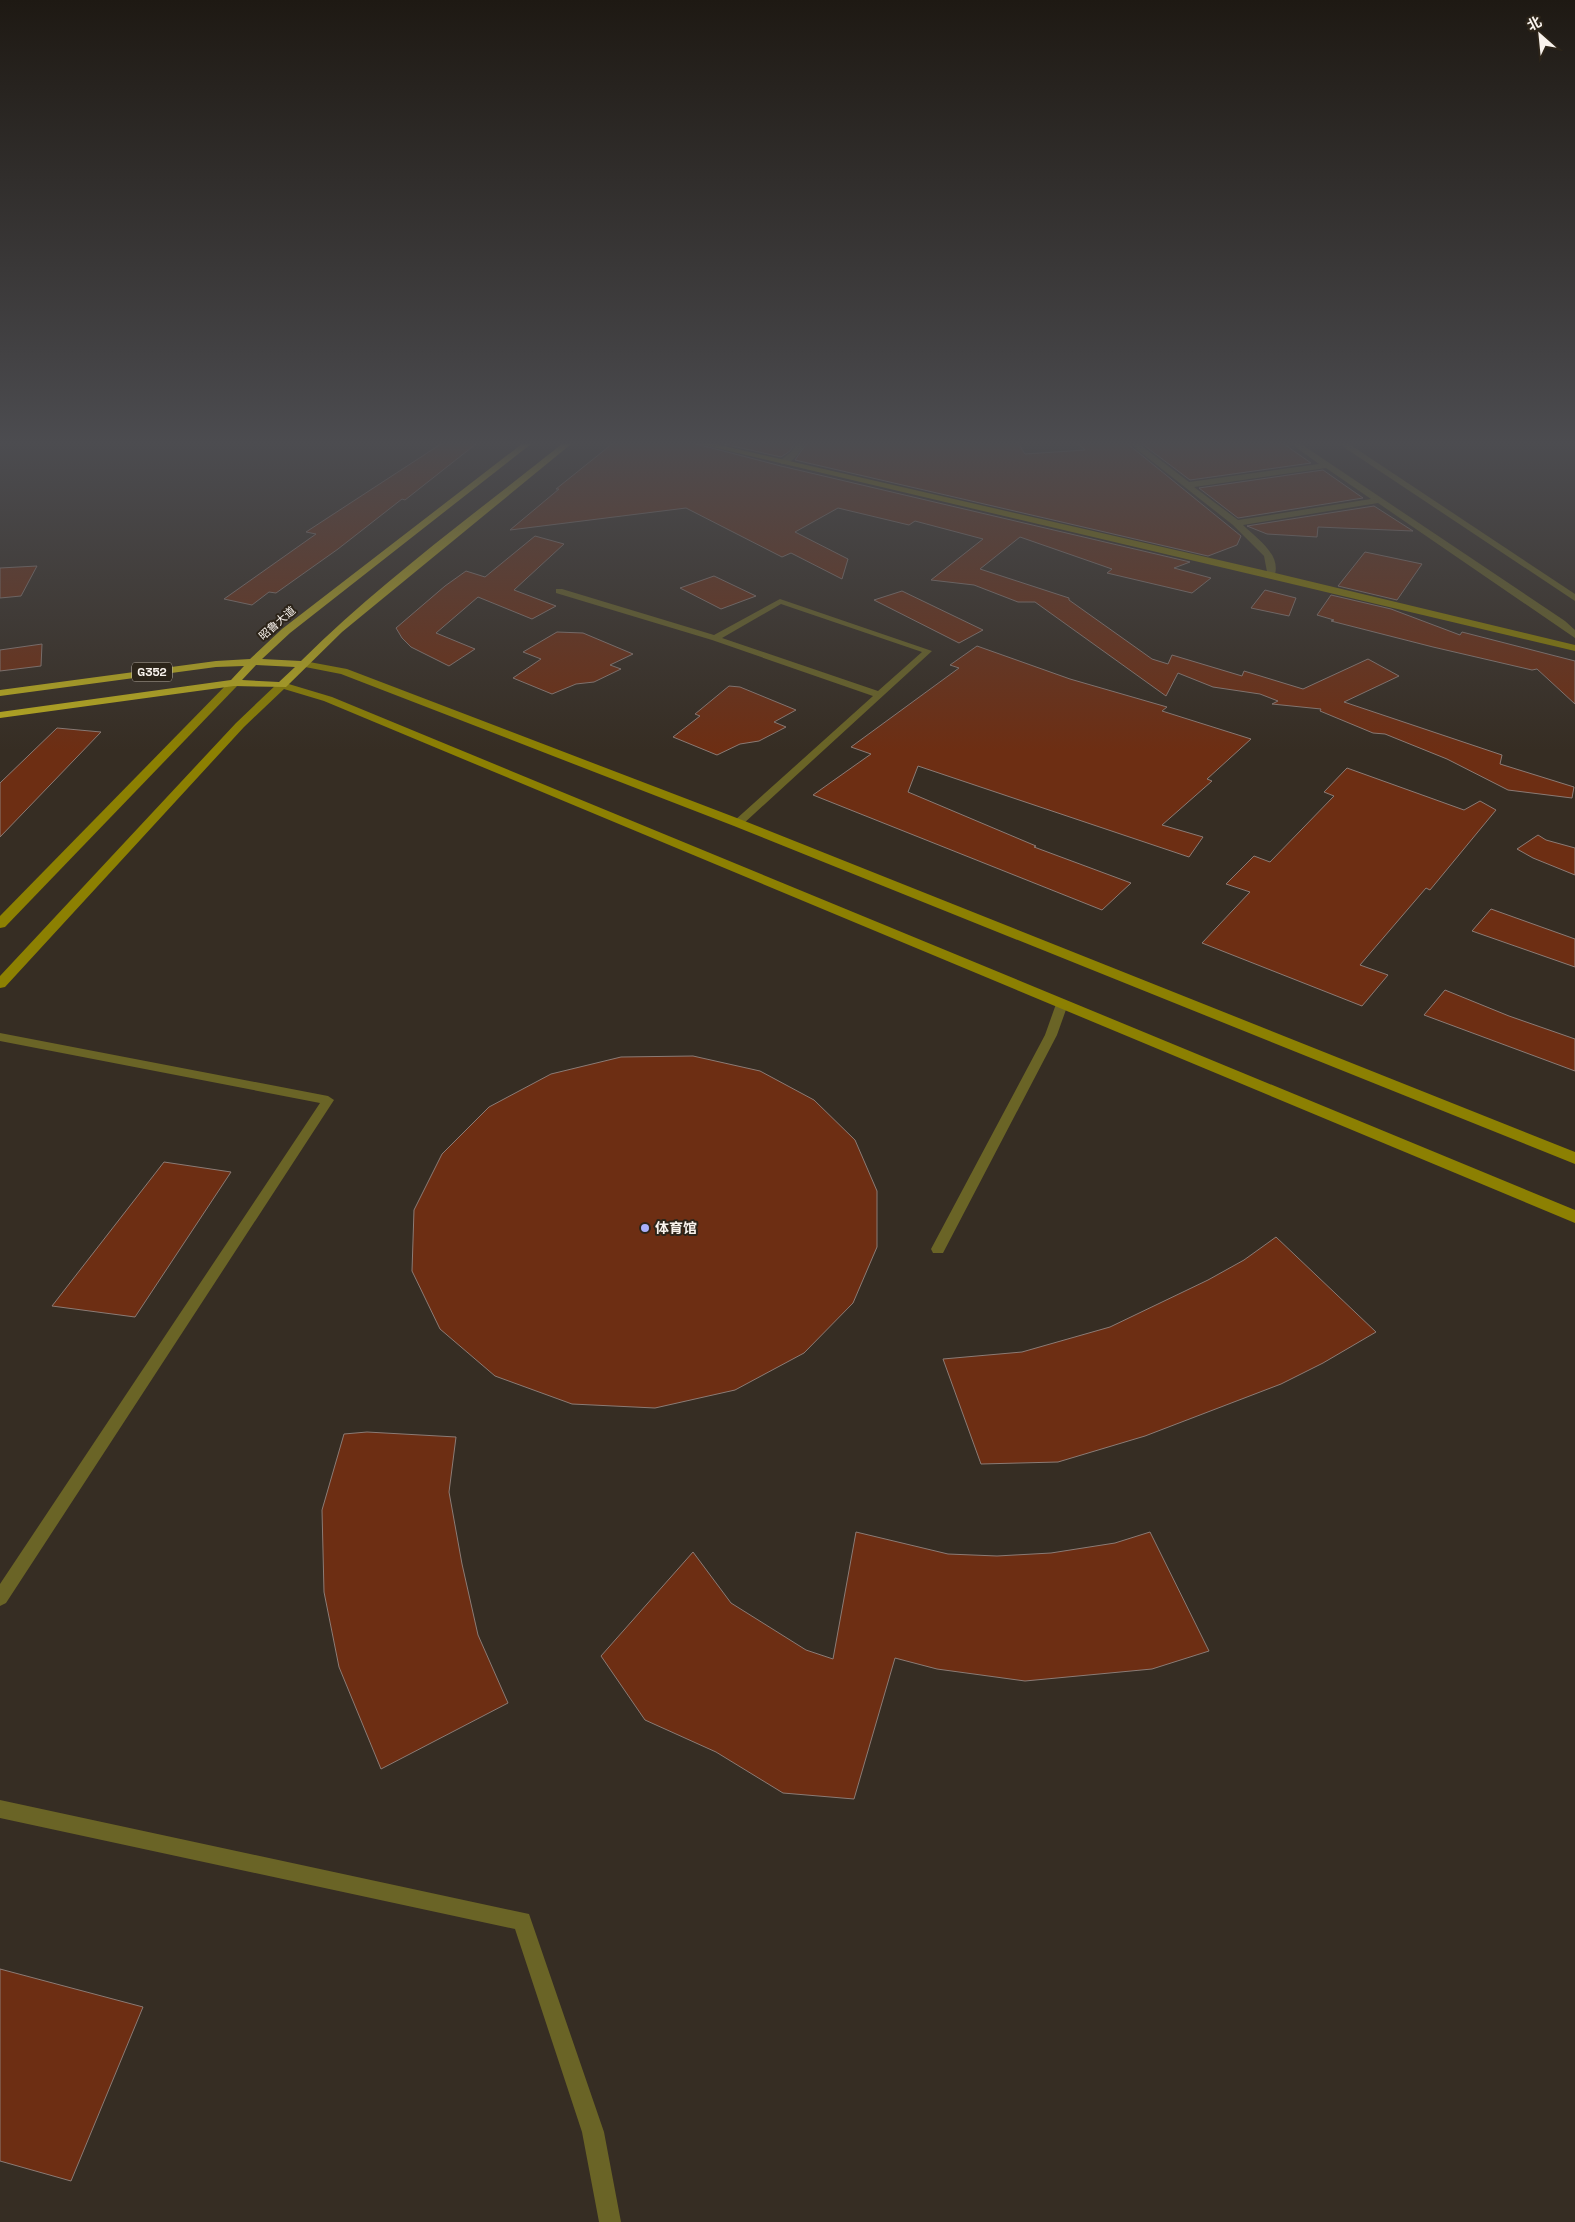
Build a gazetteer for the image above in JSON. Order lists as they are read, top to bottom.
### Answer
{
  "streets": {
    "highway": ["昭鲁大道", "G352"]
  },
  "crossings": [
    ["昭鲁大道", "G352"]
  ],
  "places": ["体育馆"],
  "north": "top left"
}
